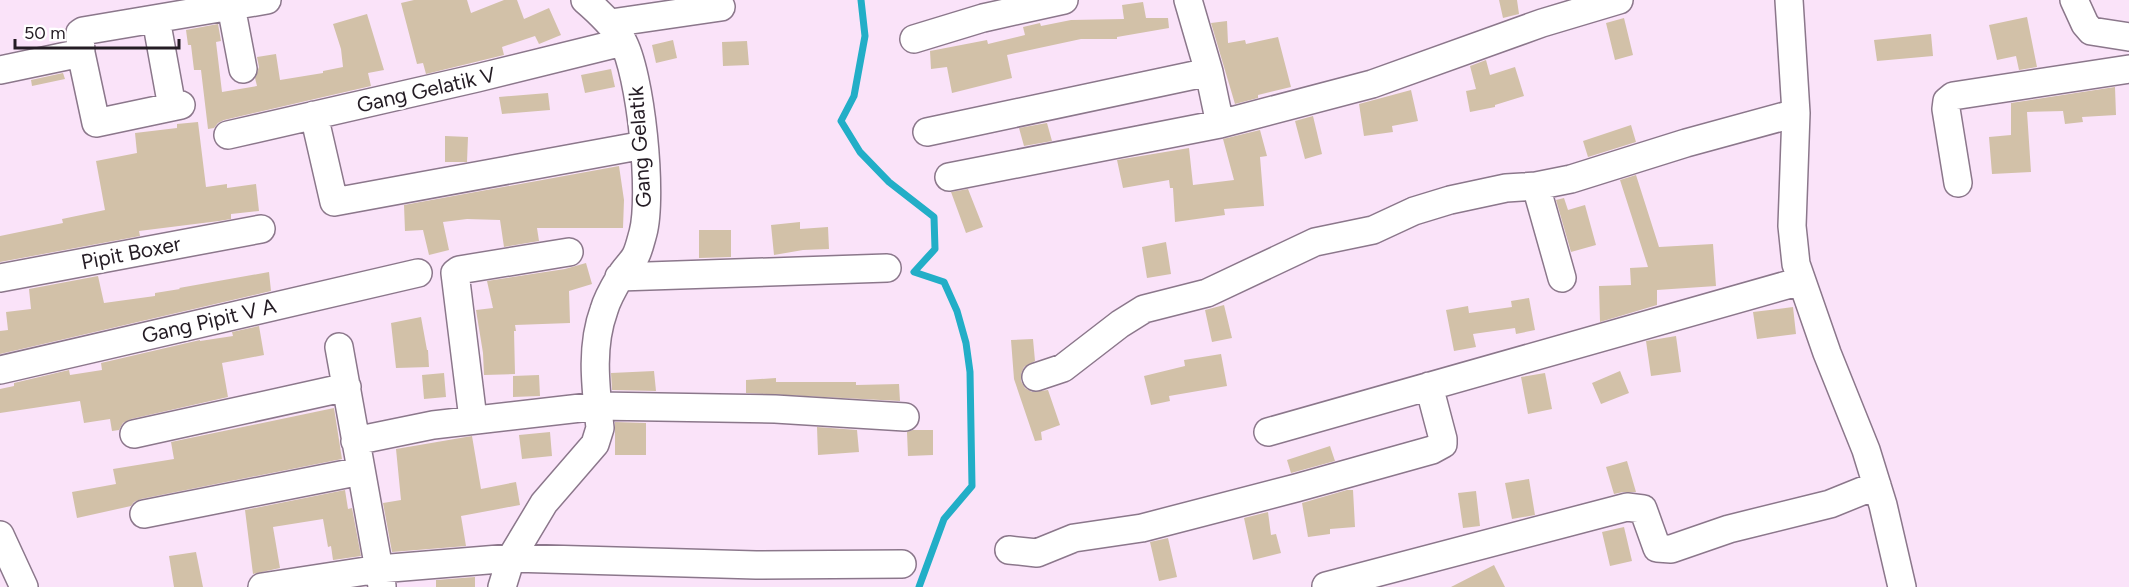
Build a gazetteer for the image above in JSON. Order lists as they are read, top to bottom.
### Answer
{
  "streets": {
    "street": [
      "Gang Gelatik V",
      "Gang Gelatik",
      "Pipit Boxer",
      "Gang Pipit V A"
    ]
  },
  "crossings": [
    ["Gang Gelatik V", "Gang Gelatik"]
  ],
  "scale_bar": "50 m"
}
